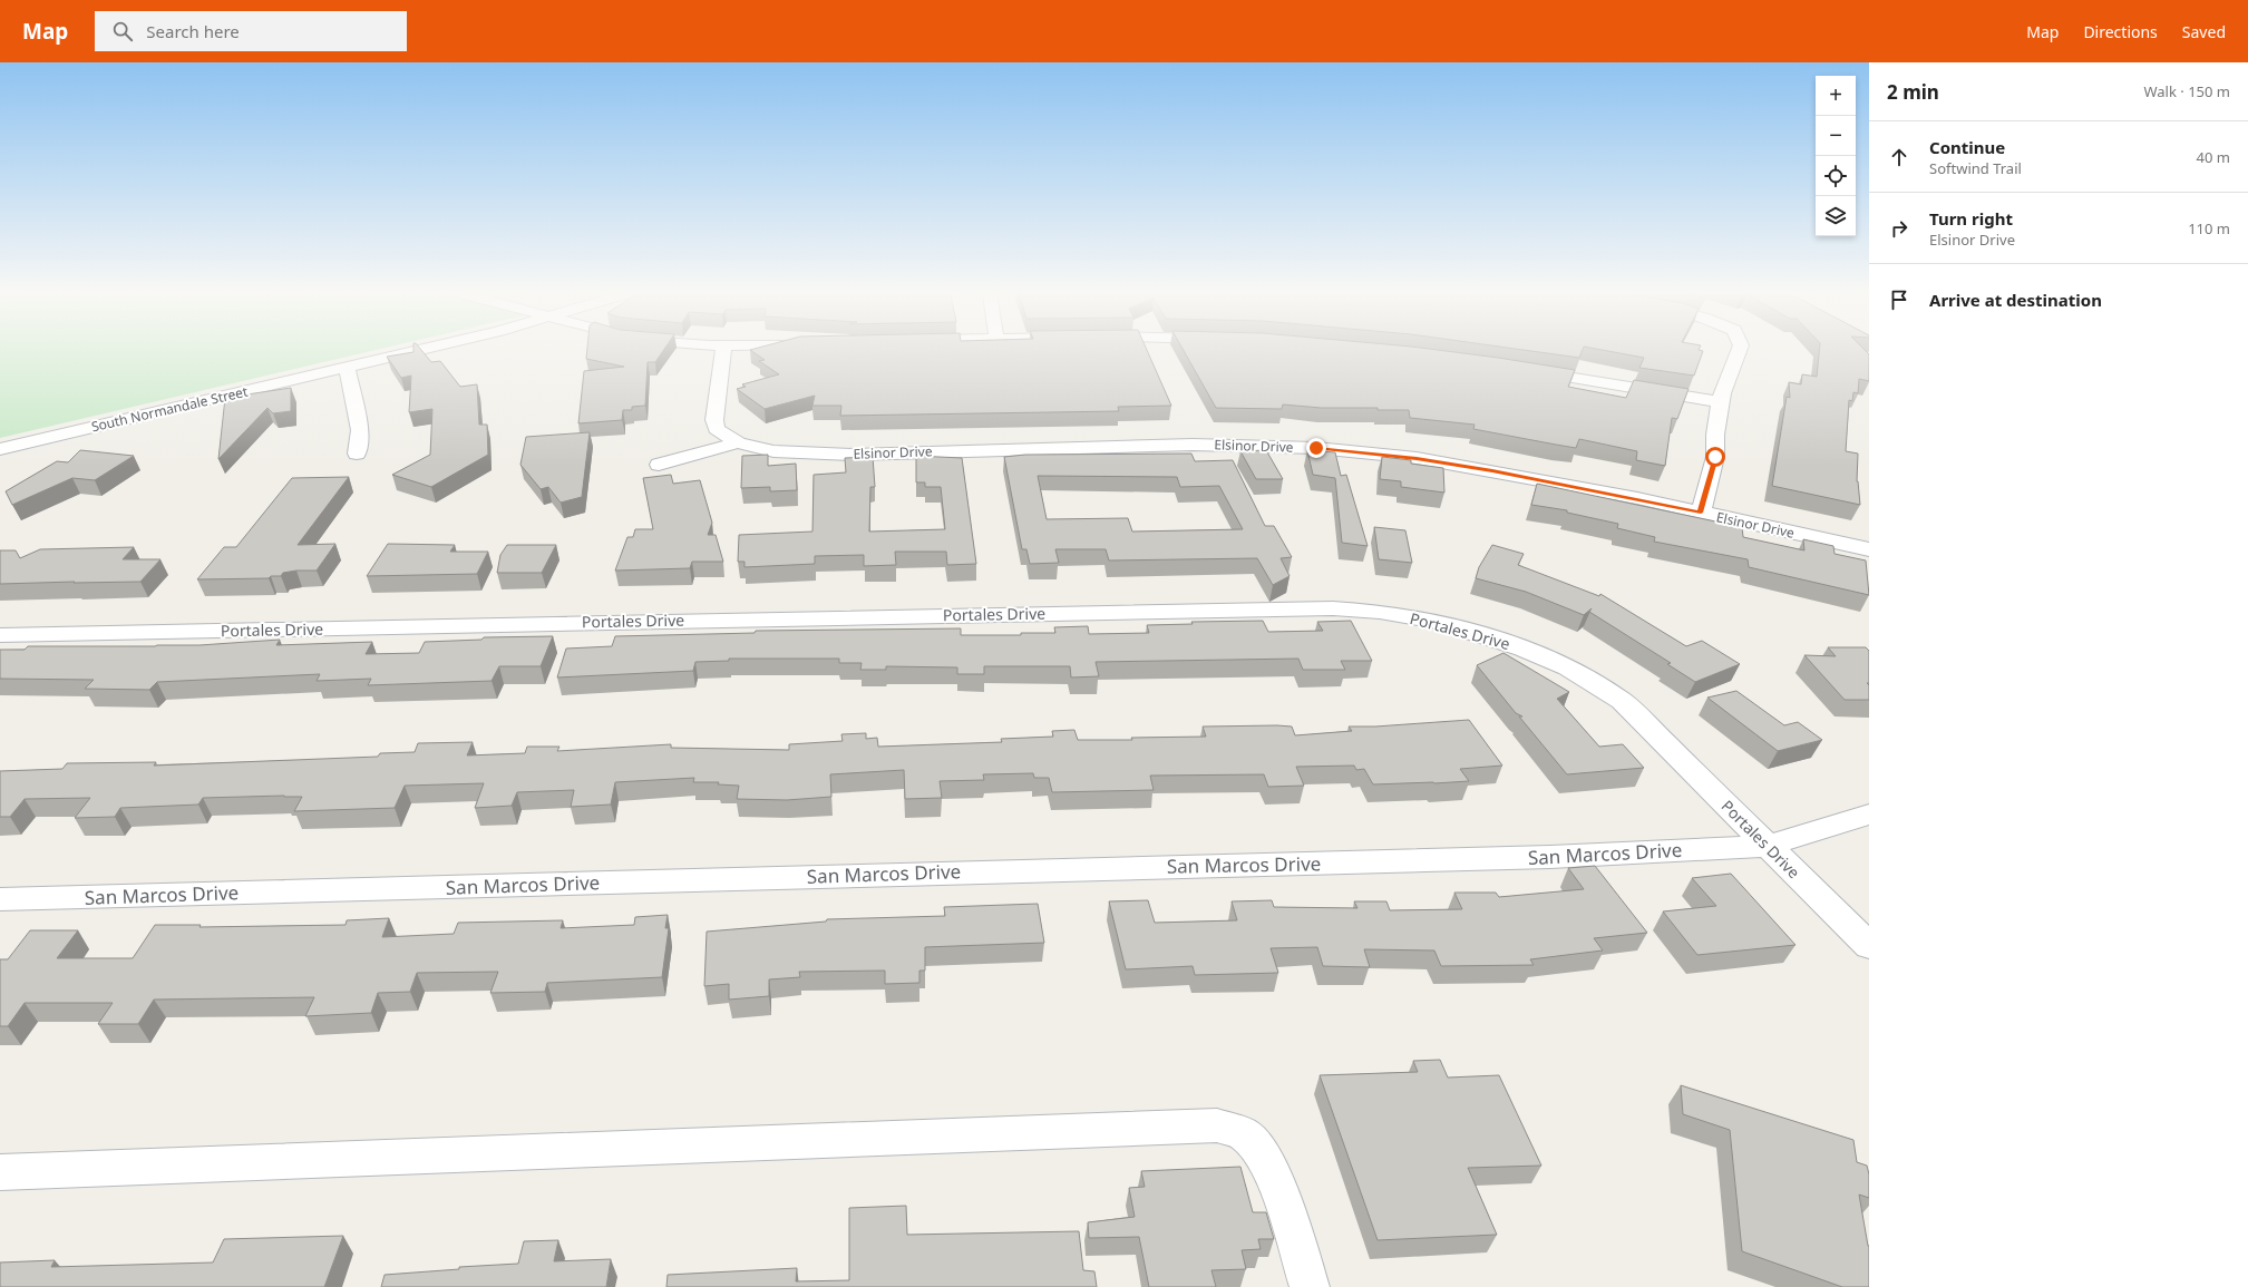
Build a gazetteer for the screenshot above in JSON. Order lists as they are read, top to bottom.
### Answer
{
  "streets": {
    "street": [
      "South Normandale Street",
      "Elsinor Drive",
      "Portales Drive",
      "San Marcos Drive"
    ]
  },
  "crossings": [
    ["Portales Drive", "San Marcos Drive"]
  ],
  "page": {
    "header": "Map",
    "search": "Search here",
    "nav": ["Map", "Directions", "Saved"],
    "heading": ["2 min", "Walk · 150 m"],
    "map_buttons": ["+", "−"],
    "list": [
      ["Continue", "Softwind Trail", "40 m"],
      ["Turn right", "Elsinor Drive", "110 m"],
      "Arrive at destination"
    ]
  }
}
